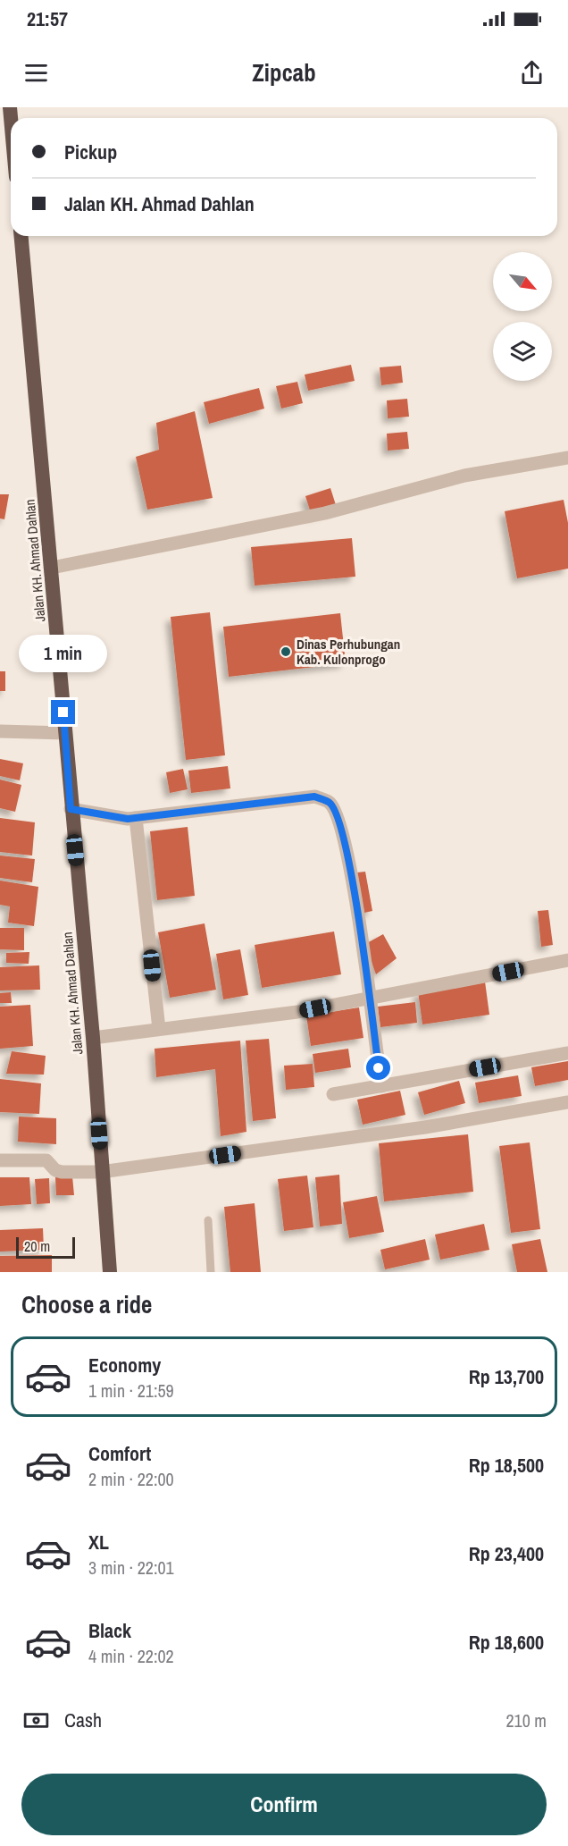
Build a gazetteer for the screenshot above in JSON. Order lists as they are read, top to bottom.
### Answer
{
  "streets": {
    "highway": ["Jalan KH. Ahmad Dahlan"]
  },
  "places": ["Dinas Perhubungan Kab. Kulonprogo"],
  "scale_bar": "20 m",
  "north": "bottom right",
  "page": {
    "status": "21:57",
    "header": "Zipcab",
    "banner": ["Pickup", "Jalan KH. Ahmad Dahlan"],
    "bubble": "1 min",
    "scale": "20 m",
    "heading": "Choose a ride",
    "list": [
      {
        "name": "Economy",
        "note": "1 min · 21:59",
        "value": "Rp 13,700"
      },
      {
        "name": "Comfort",
        "note": "2 min · 22:00",
        "value": "Rp 18,500"
      },
      {
        "name": "XL",
        "note": "3 min · 22:01",
        "value": "Rp 23,400"
      },
      {
        "name": "Black",
        "note": "4 min · 22:02",
        "value": "Rp 18,600"
      }
    ],
    "pay": ["Cash", "210 m"],
    "buttons": "Confirm"
  }
}
